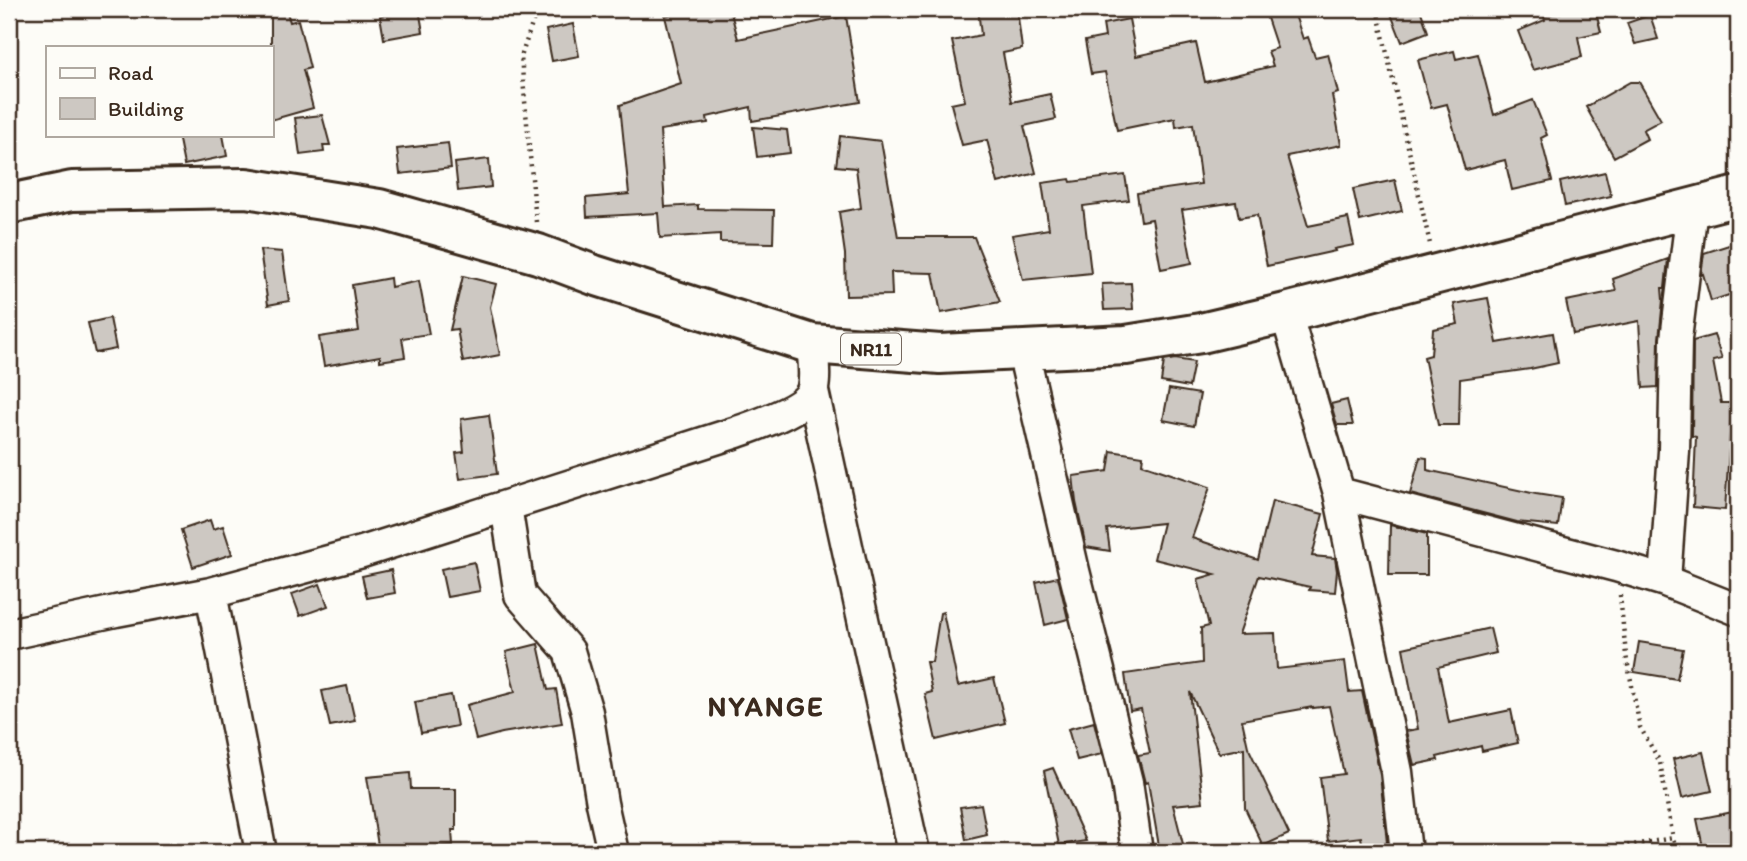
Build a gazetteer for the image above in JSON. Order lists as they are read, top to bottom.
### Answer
{
  "streets": {
    "highway": ["NR11"]
  },
  "districts": ["NYANGE"],
  "legend": ["Road", "Building"]
}
